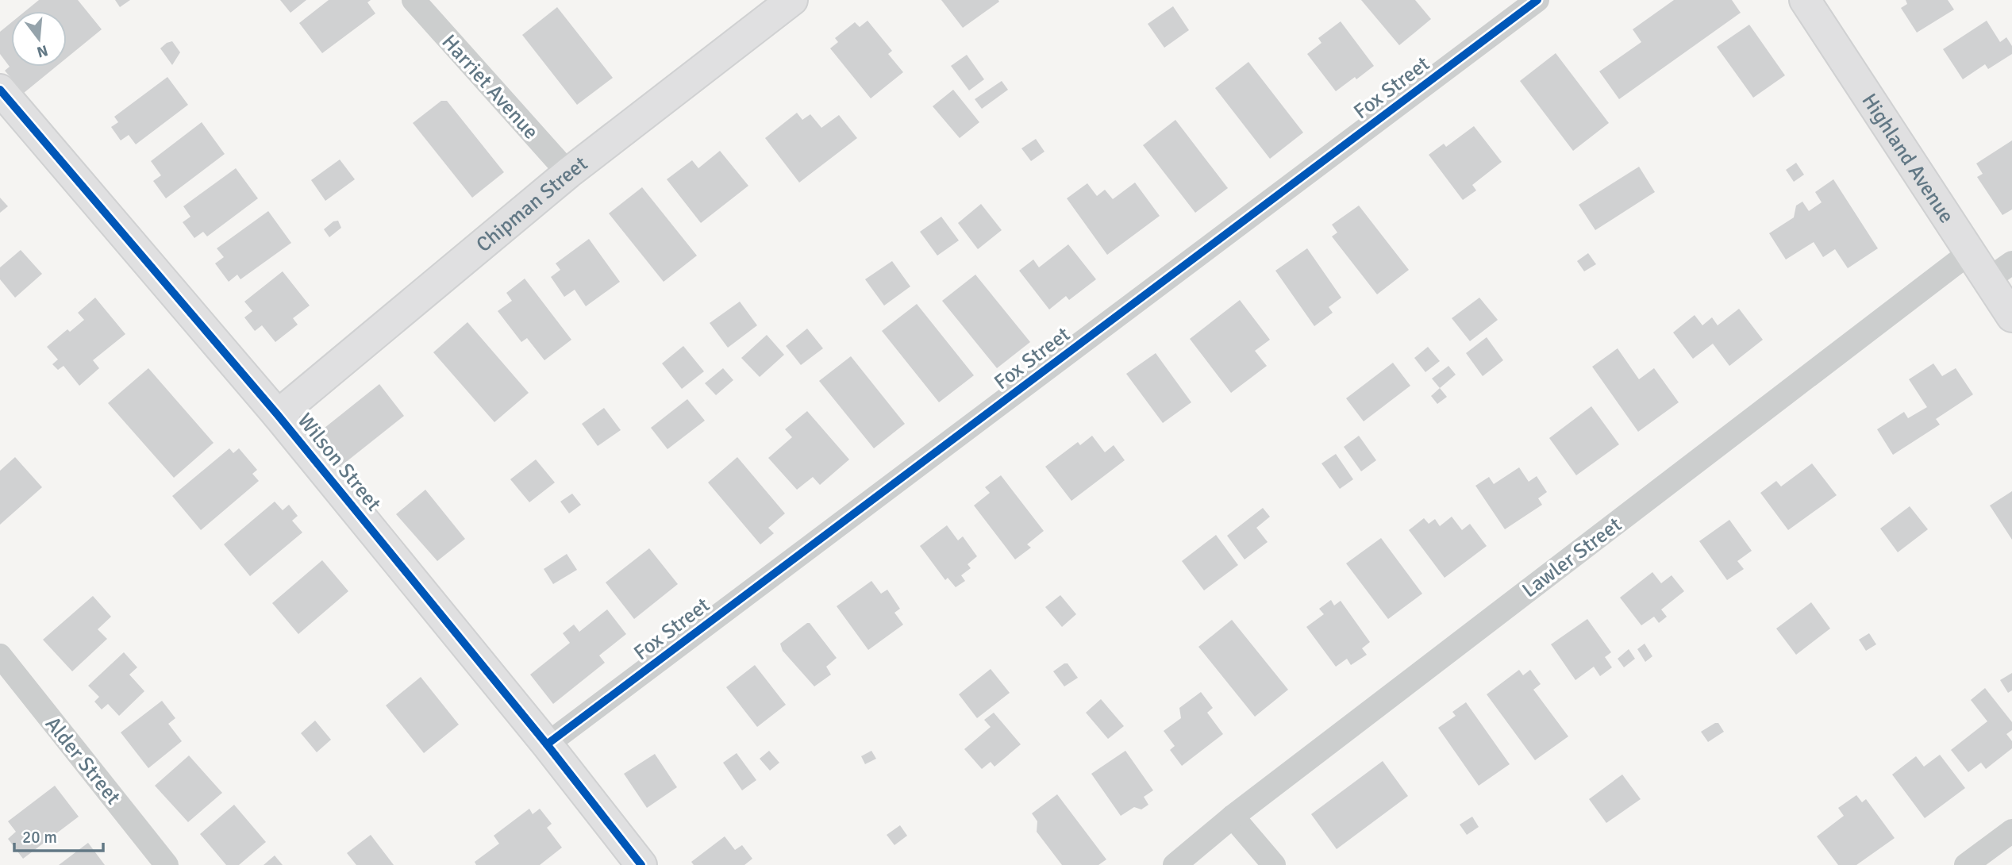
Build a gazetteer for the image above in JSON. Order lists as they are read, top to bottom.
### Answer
{
  "streets": {
    "street": [
      "Harriet Avenue",
      "Fox Street",
      "Highland Avenue",
      "Chipman Street",
      "Wilson Street",
      "Lawler Street",
      "Alder Street"
    ]
  },
  "crossings": [
    ["Harriet Avenue", "Chipman Street"],
    ["Fox Street", "Wilson Street"],
    ["Highland Avenue", "Lawler Street"],
    ["Chipman Street", "Wilson Street"]
  ],
  "scale_bar": "20 m",
  "north": "bottom"
}
